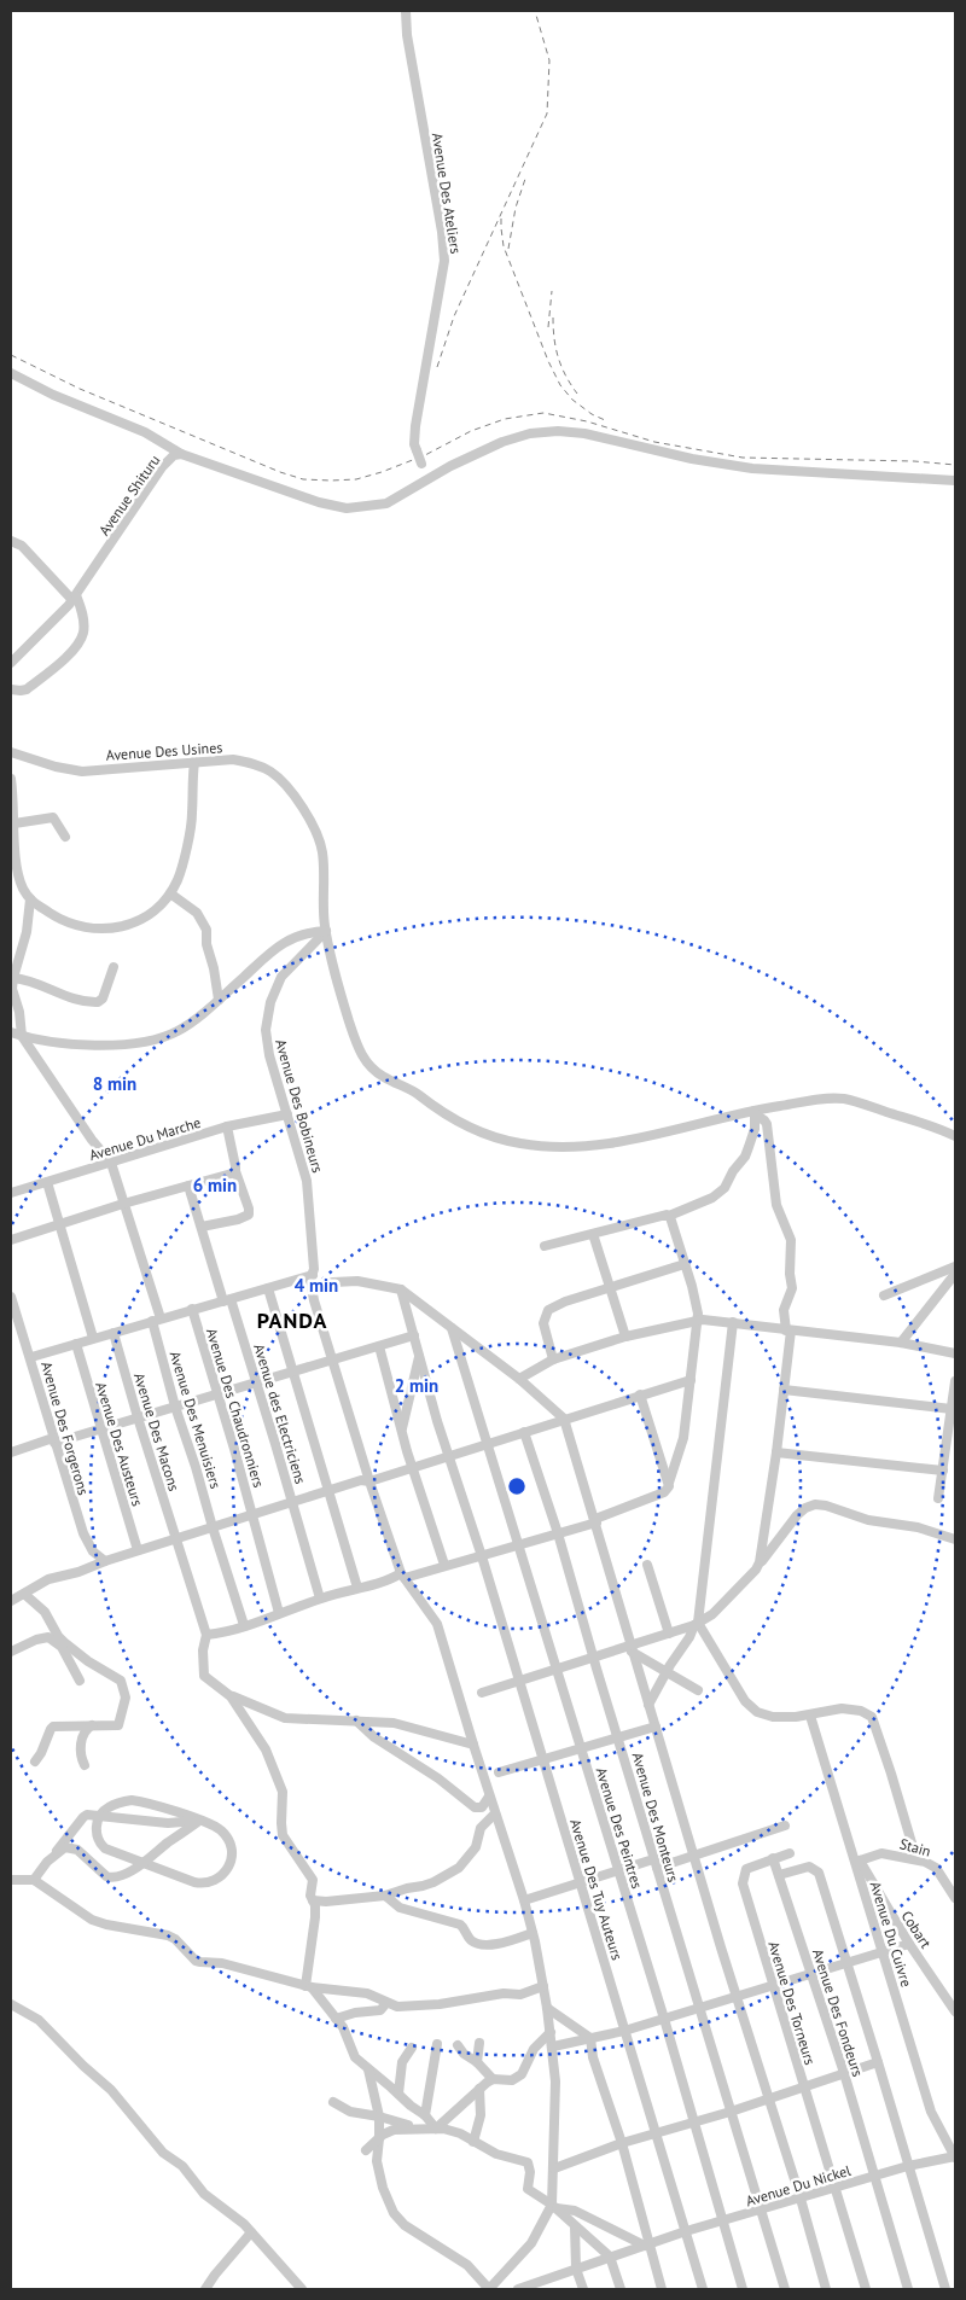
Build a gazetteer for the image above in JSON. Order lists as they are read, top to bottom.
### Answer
{
  "streets": {
    "street": [
      "Avenue Des Ateliers",
      "Avenue Shituru",
      "Avenue Des Usines",
      "Avenue Des Bobineurs",
      "Avenue Du Marche",
      "Avenue Des Chaudronniers",
      "Avenue des Electriciens",
      "Avenue Des Menuisiers",
      "Avenue Des Forgerons",
      "Avenue Des Macons",
      "Avenue Des Austeurs",
      "Avenue Des Monteurs",
      "Avenue Des Peintres",
      "Stain",
      "Avenue Des Tuy Auteurs",
      "Cobart",
      "Avenue Du Cuivre",
      "Avenue Des Torneurs",
      "Avenue Des Fondeurs",
      "Avenue Du Nickel"
    ]
  },
  "crossings": [
    ["Avenue Des Ateliers", "Avenue Shituru"],
    ["Avenue Des Usines", "Avenue Des Bobineurs"],
    ["Avenue Des Bobineurs", "Avenue Du Marche"],
    ["Avenue Du Marche", "Avenue Des Menuisiers"],
    ["Avenue Des Monteurs", "Avenue Du Nickel"],
    ["Avenue Des Peintres", "Avenue Du Nickel"],
    ["Stain", "Cobart"],
    ["Stain", "Avenue Du Cuivre"],
    ["Avenue Des Tuy Auteurs", "Avenue Du Nickel"],
    ["Cobart", "Avenue Du Cuivre"],
    ["Avenue Du Cuivre", "Avenue Du Nickel"],
    ["Avenue Des Torneurs", "Avenue Des Fondeurs"],
    ["Avenue Des Torneurs", "Avenue Du Nickel"],
    ["Avenue Des Fondeurs", "Avenue Du Nickel"]
  ],
  "districts": ["PANDA"],
  "rings": [
    "8 min",
    "6 min",
    "4 min",
    "2 min"
  ]
}
